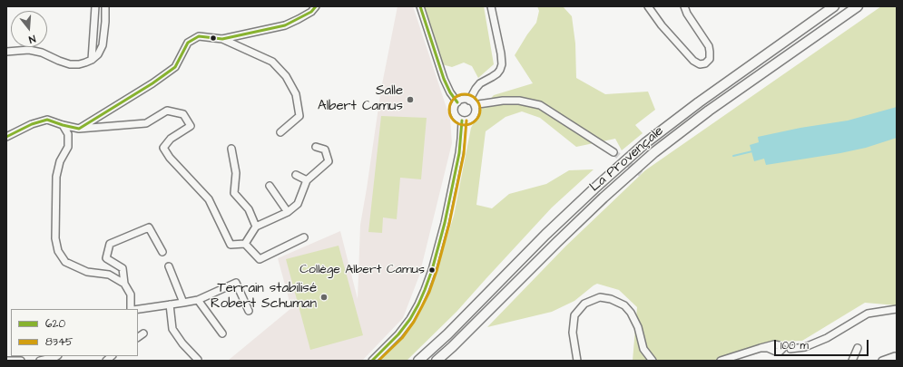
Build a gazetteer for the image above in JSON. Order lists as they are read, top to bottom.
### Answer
{
  "streets": {
    "highway": ["La Provençale"]
  },
  "places": ["Salle Albert Camus", "Collège Albert Camus", "Terrain stabilisé Robert Schuman"],
  "lines": ["transit line 620", "transit line 8345"],
  "legend": ["620", "8345"],
  "scale_bar": "100 m",
  "north": "bottom"
}
